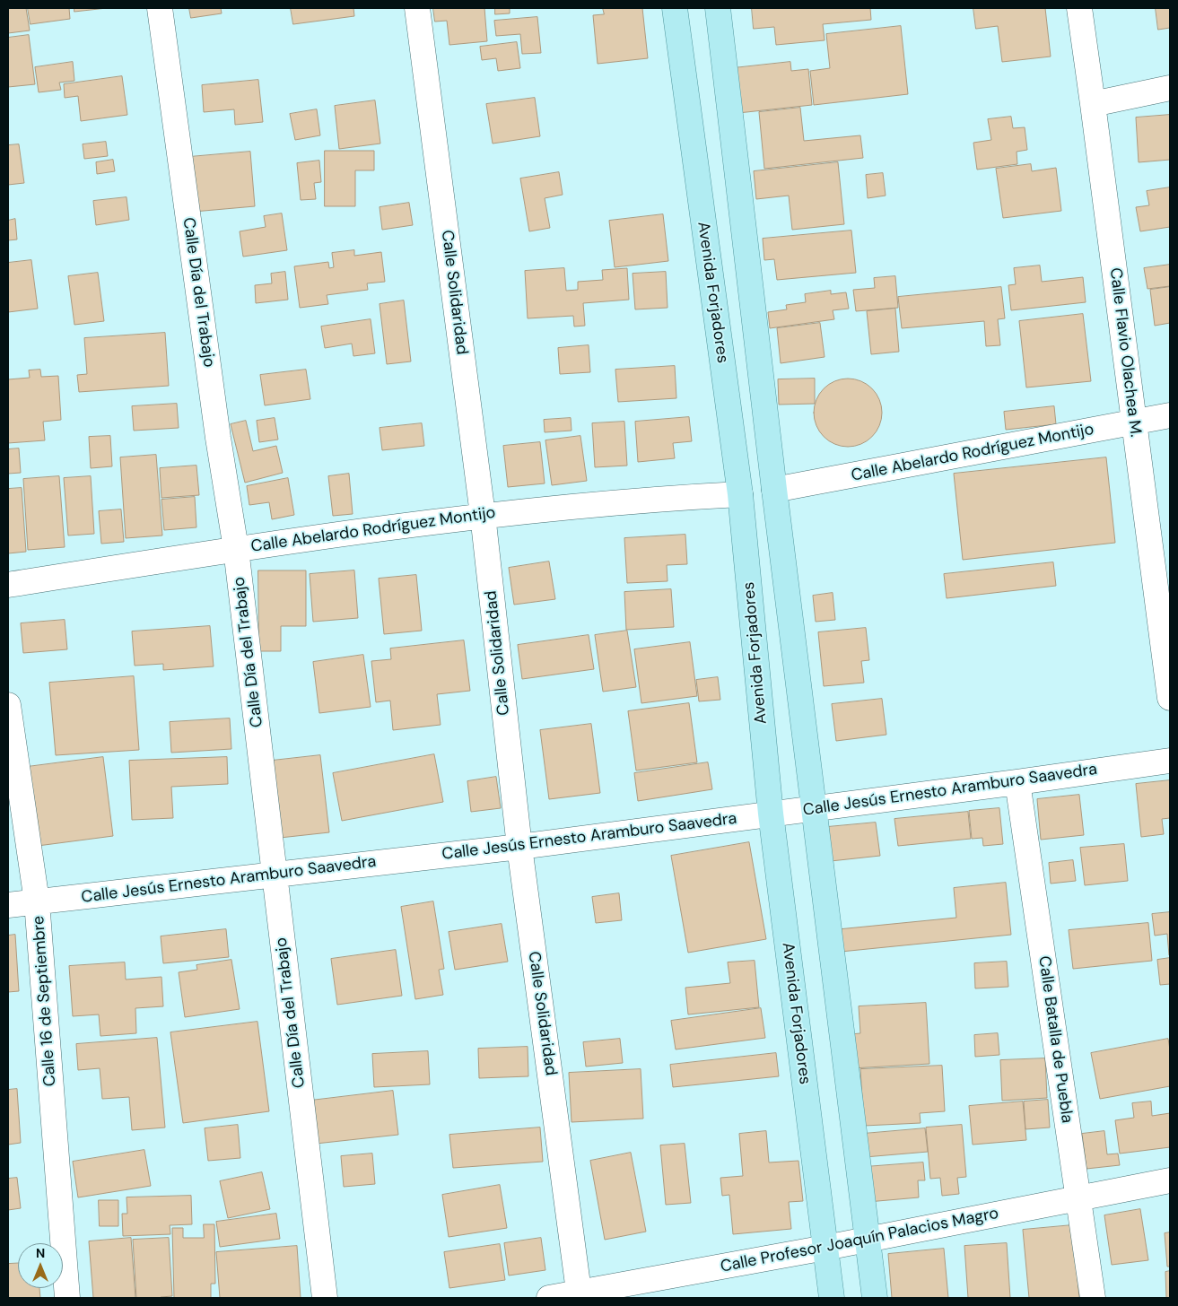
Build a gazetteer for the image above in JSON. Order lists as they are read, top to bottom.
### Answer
{
  "streets": {
    "main road": ["Avenida Forjadores"],
    "street": [
      "Calle Día del Trabajo",
      "Calle Solidaridad",
      "Calle Flavio Olachea M.",
      "Calle Abelardo Rodríguez Montijo",
      "Calle Jesús Ernesto Aramburo Saavedra",
      "Calle 16 de Septiembre",
      "Calle Batalla de Puebla",
      "Calle Profesor Joaquín Palacios Magro"
    ]
  },
  "crossings": [
    ["Calle Día del Trabajo", "Calle Abelardo Rodríguez Montijo"],
    ["Calle Día del Trabajo", "Calle Jesús Ernesto Aramburo Saavedra"],
    ["Calle Solidaridad", "Calle Abelardo Rodríguez Montijo"],
    ["Calle Solidaridad", "Calle Jesús Ernesto Aramburo Saavedra"],
    ["Calle Solidaridad", "Calle Profesor Joaquín Palacios Magro"],
    ["Avenida Forjadores", "Calle Abelardo Rodríguez Montijo"],
    ["Avenida Forjadores", "Calle Jesús Ernesto Aramburo Saavedra"],
    ["Avenida Forjadores", "Calle Profesor Joaquín Palacios Magro"],
    ["Calle Flavio Olachea M.", "Calle Abelardo Rodríguez Montijo"],
    ["Calle Jesús Ernesto Aramburo Saavedra", "Calle 16 de Septiembre"],
    ["Calle Jesús Ernesto Aramburo Saavedra", "Calle Batalla de Puebla"],
    ["Calle Batalla de Puebla", "Calle Profesor Joaquín Palacios Magro"]
  ],
  "north": "top"
}
